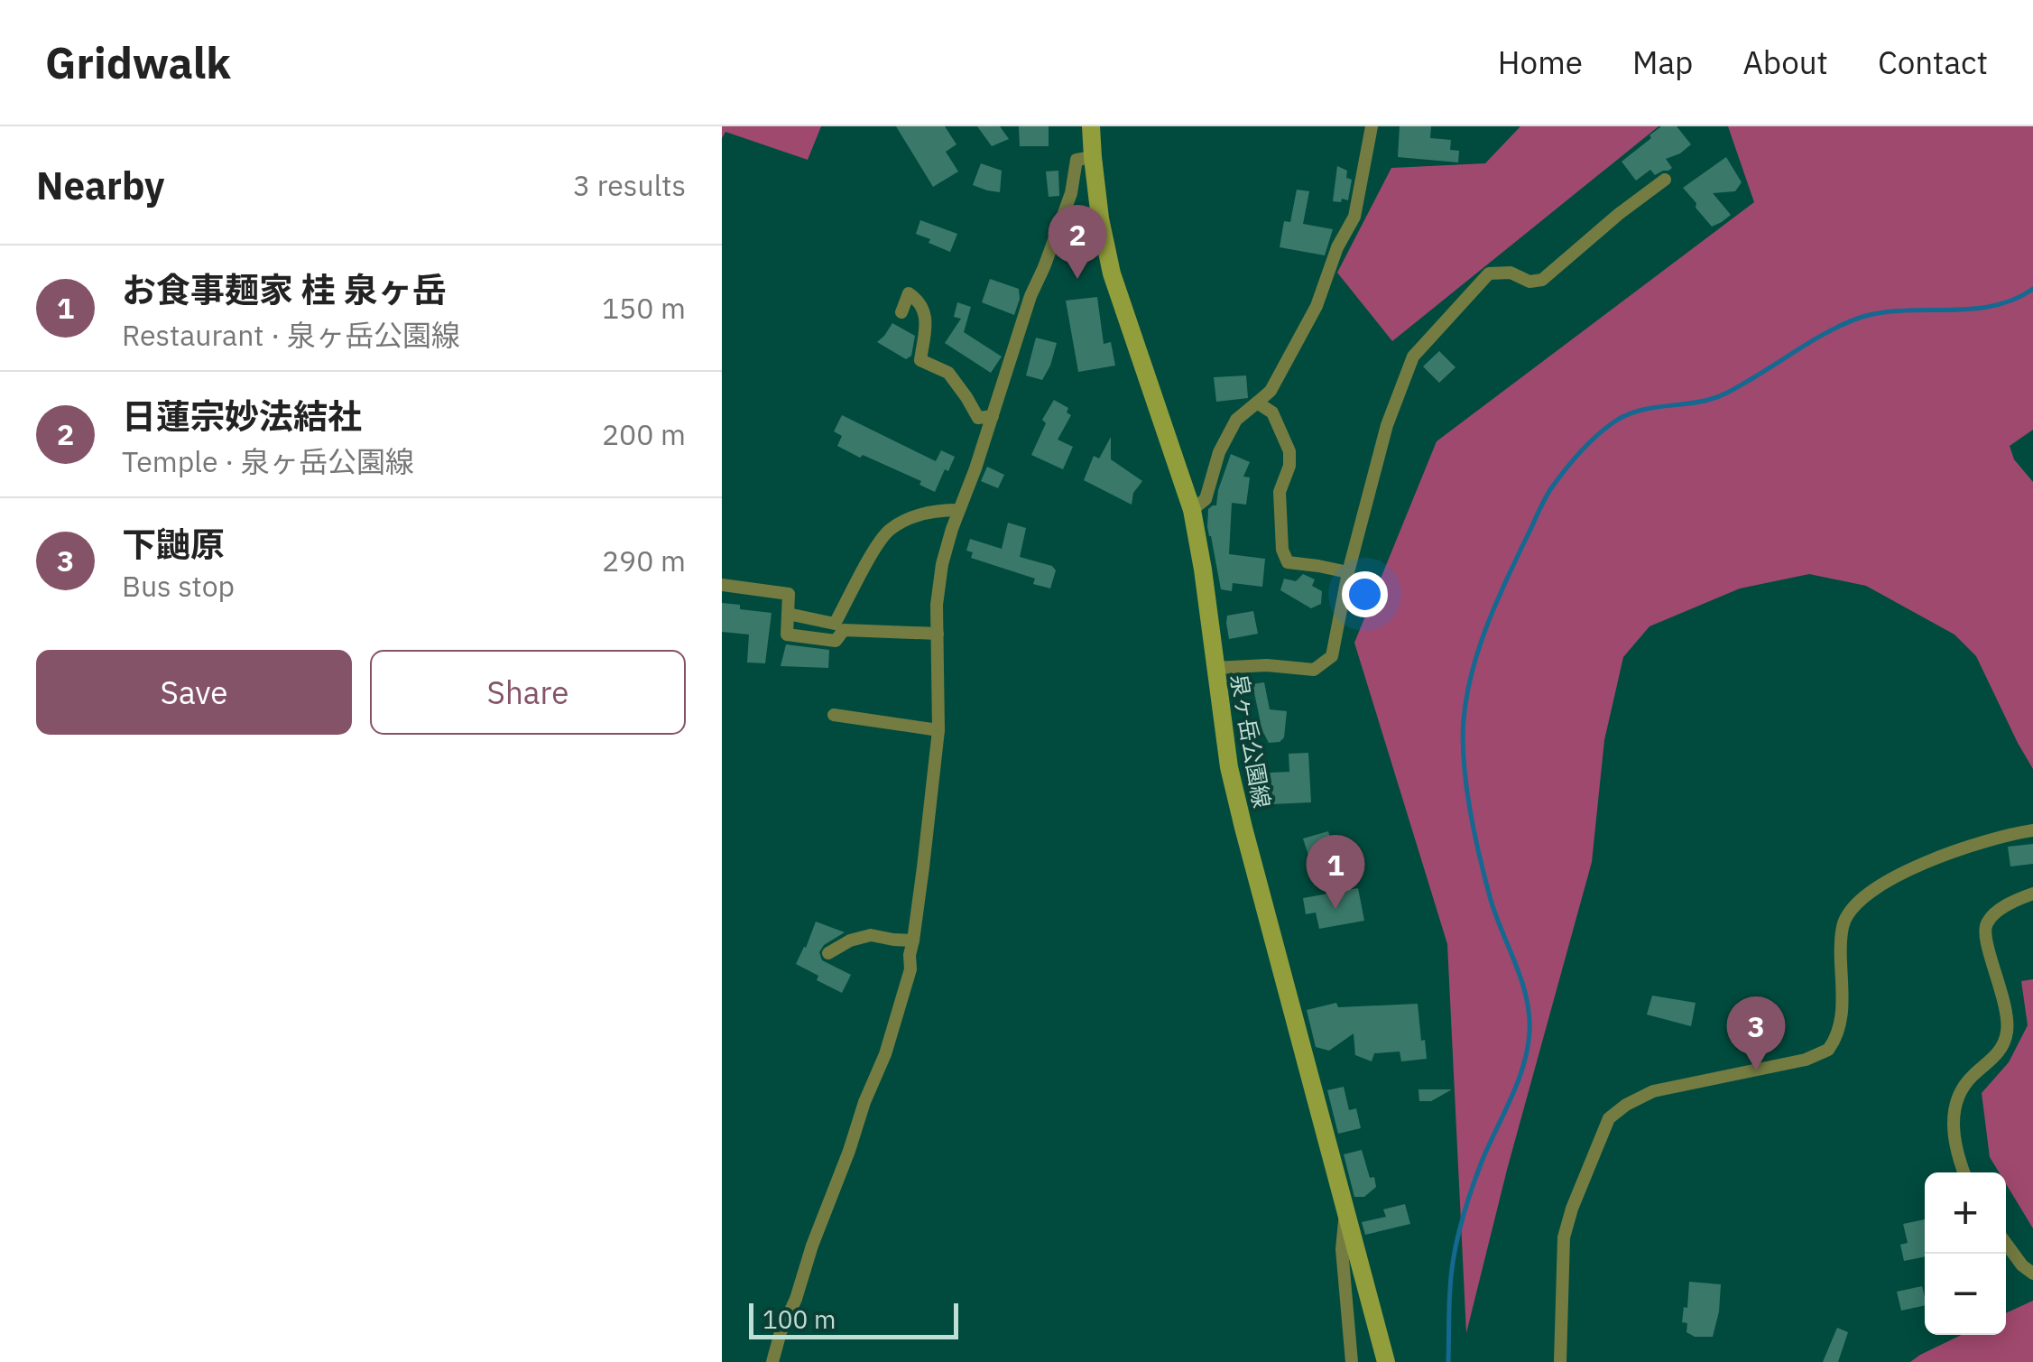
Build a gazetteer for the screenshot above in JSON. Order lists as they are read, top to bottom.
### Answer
{
  "streets": {
    "main road": ["泉ヶ岳公園線"]
  },
  "scale_bar": "100 m",
  "page": {
    "header": "Gridwalk",
    "nav": [
      "Home",
      "Map",
      "About",
      "Contact"
    ],
    "heading": ["Nearby", "3 results"],
    "pins": ["2", "1", "3"],
    "list": [
      {
        "mark": "1",
        "name": "お食事麺家 桂 泉ヶ岳",
        "note": "Restaurant · 泉ヶ岳公園線",
        "value": "150 m"
      },
      {
        "mark": "2",
        "name": "日蓮宗妙法結社",
        "note": "Temple · 泉ヶ岳公園線",
        "value": "200 m"
      },
      {
        "mark": "3",
        "name": "下鼬原",
        "note": "Bus stop",
        "value": "290 m"
      }
    ],
    "buttons": ["Save", "Share"],
    "map_buttons": ["+", "−"],
    "scale": "100 m"
  }
}
